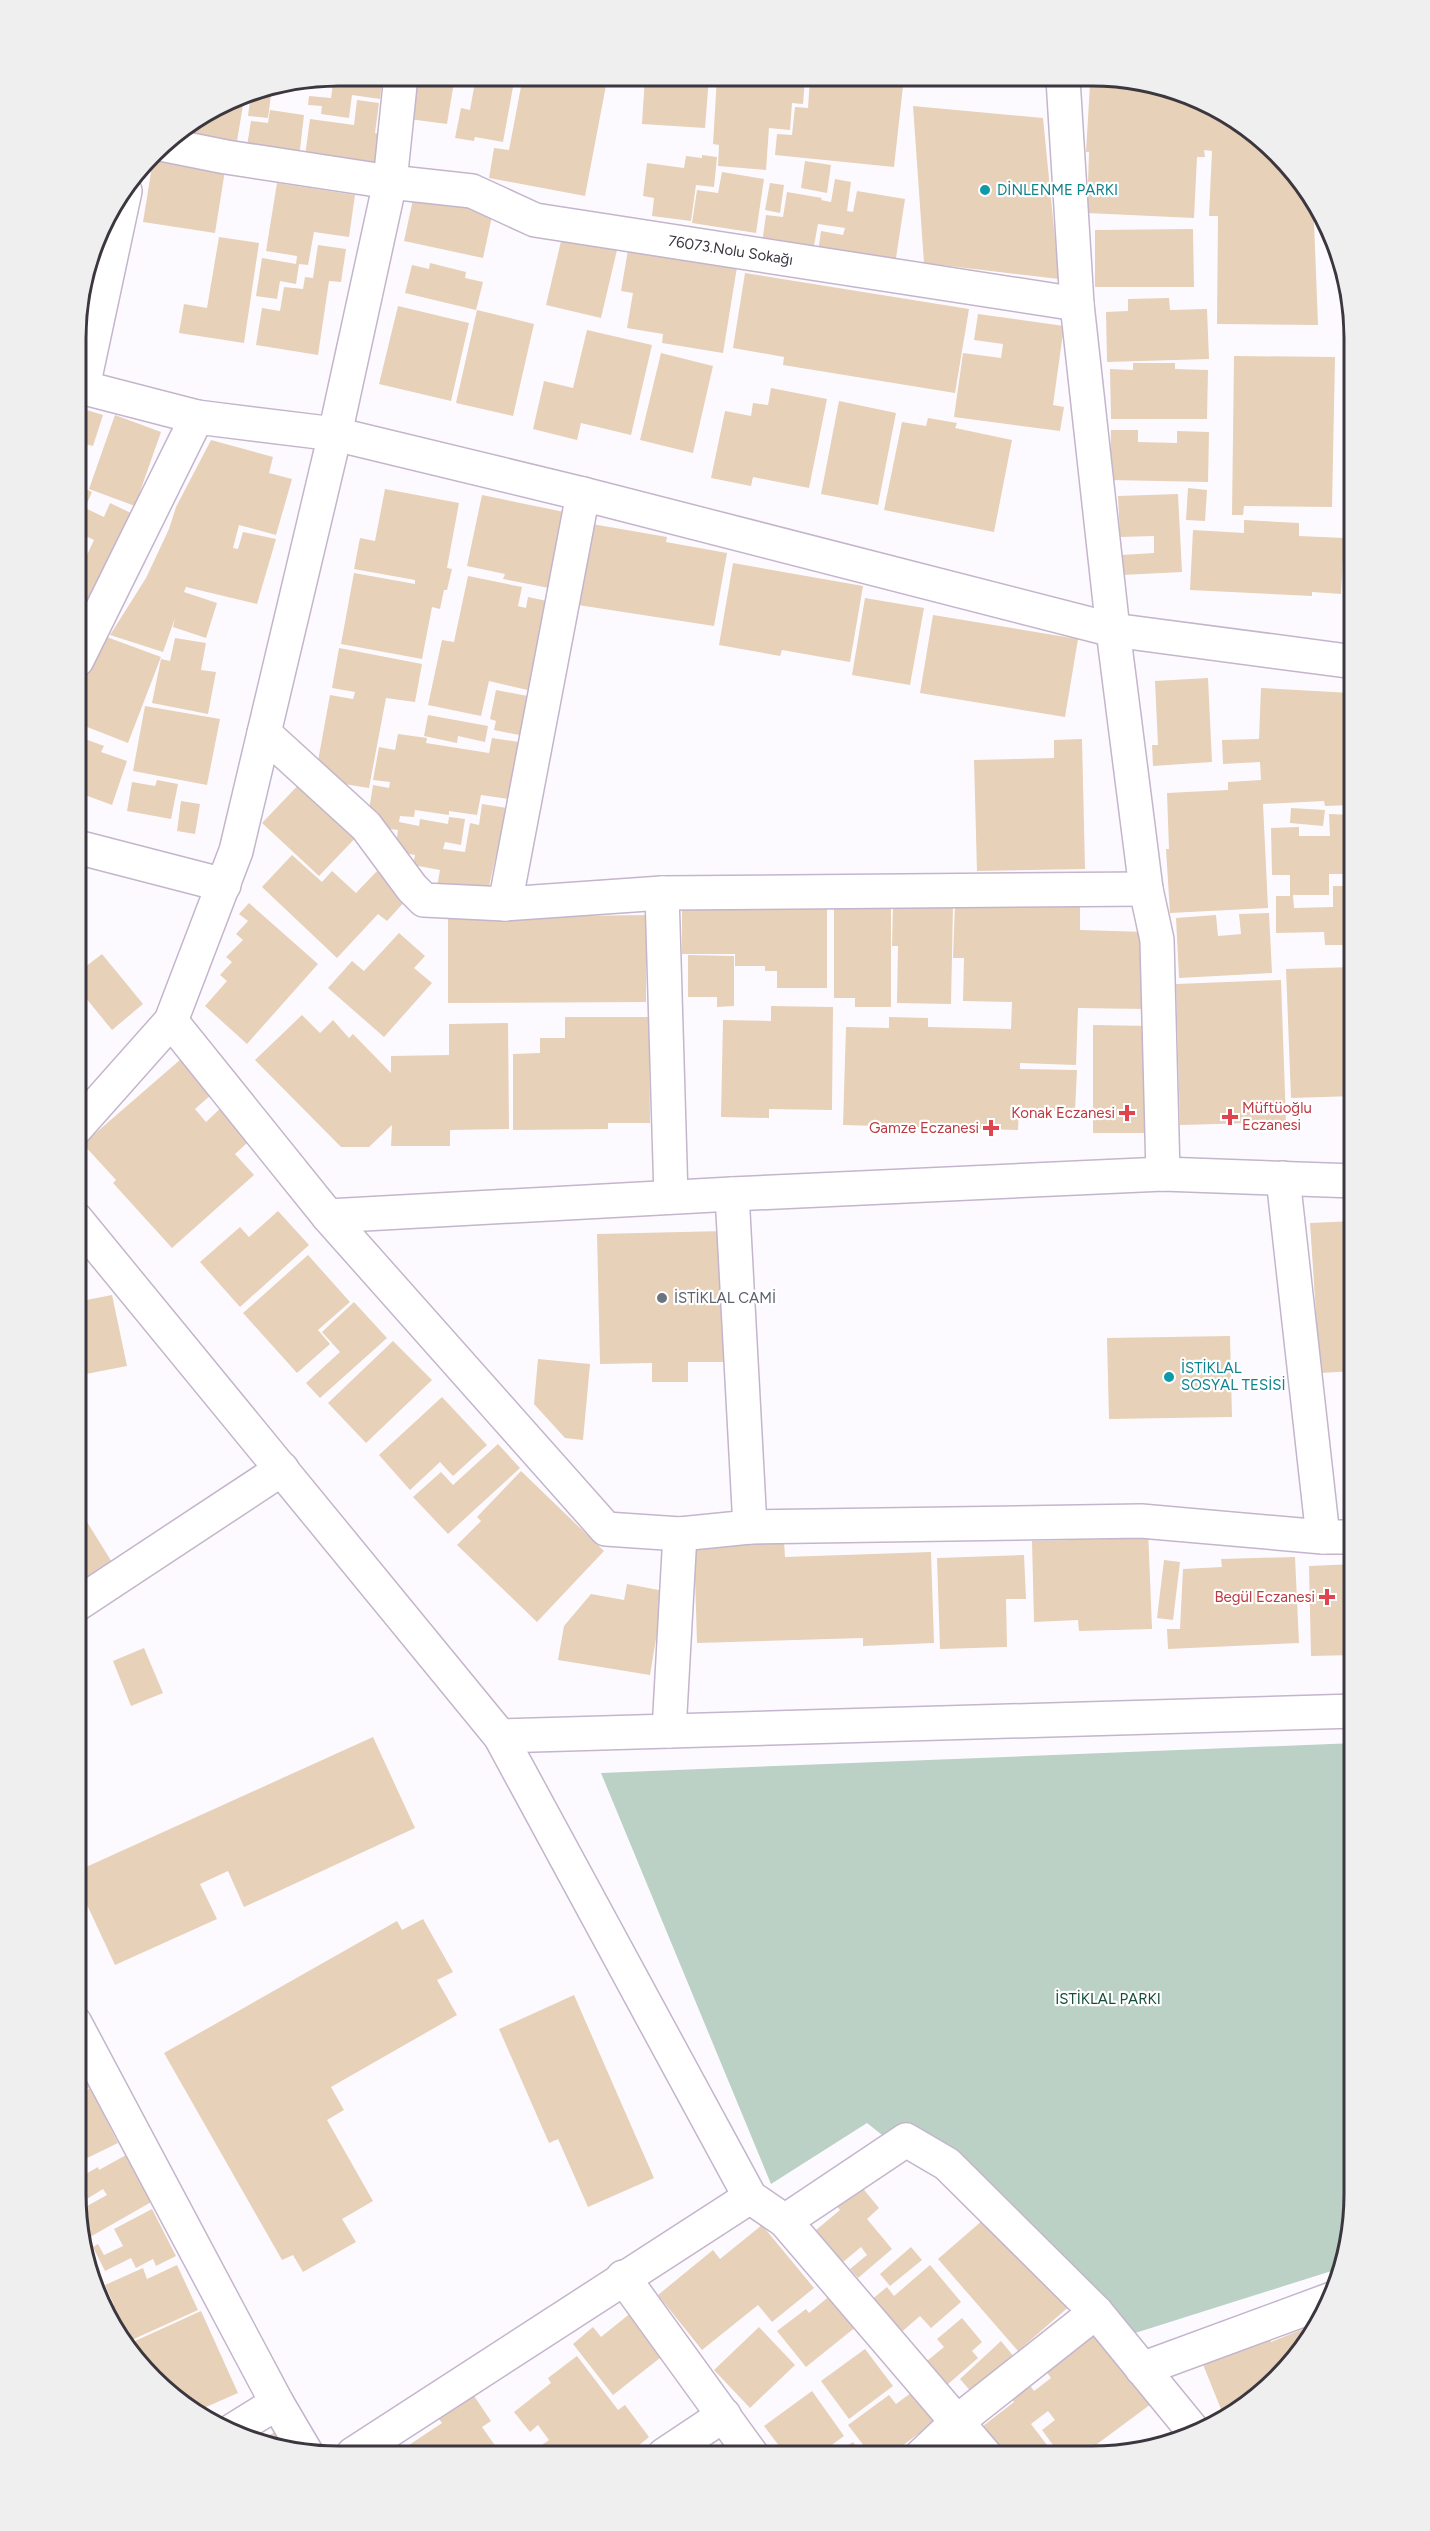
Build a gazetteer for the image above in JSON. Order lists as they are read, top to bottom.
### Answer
{
  "streets": {
    "street": ["76073.Nolu Sokağı"]
  },
  "parks": ["İSTİKLAL PARKI"],
  "places": {
    "other": ["DİNLENME PARKI", "İSTİKLAL CAMİ", "İSTİKLAL SOSYAL TESİSİ"],
    "health": [
      "Konak Eczanesi",
      "Müftüoğlu Eczanesi",
      "Gamze Eczanesi",
      "Begül Eczanesi"
    ]
  }
}
